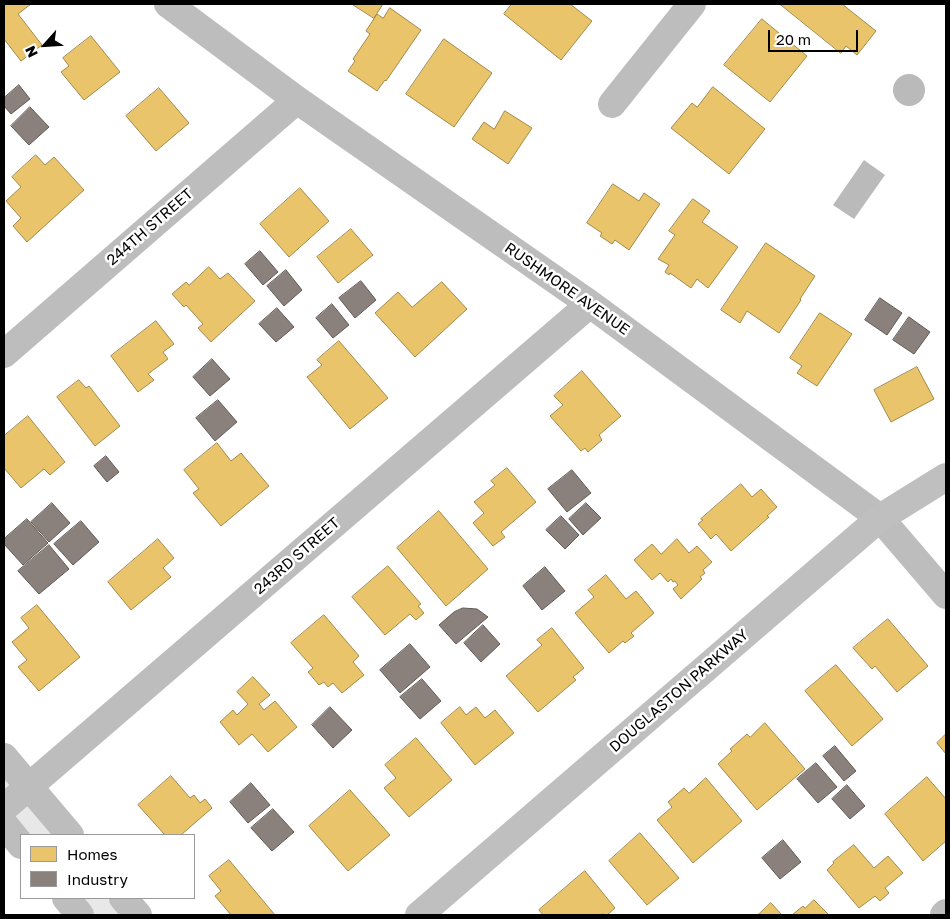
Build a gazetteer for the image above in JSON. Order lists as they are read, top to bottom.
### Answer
{
  "streets": {
    "main road": ["DOUGLASTON PARKWAY"],
    "street": ["244TH STREET", "RUSHMORE AVENUE", "243RD STREET"]
  },
  "crossings": [
    ["244TH STREET", "RUSHMORE AVENUE"],
    ["RUSHMORE AVENUE", "243RD STREET"],
    ["RUSHMORE AVENUE", "DOUGLASTON PARKWAY"]
  ],
  "legend": ["Homes", "Industry"],
  "scale_bar": "20 m",
  "north": "bottom left"
}
